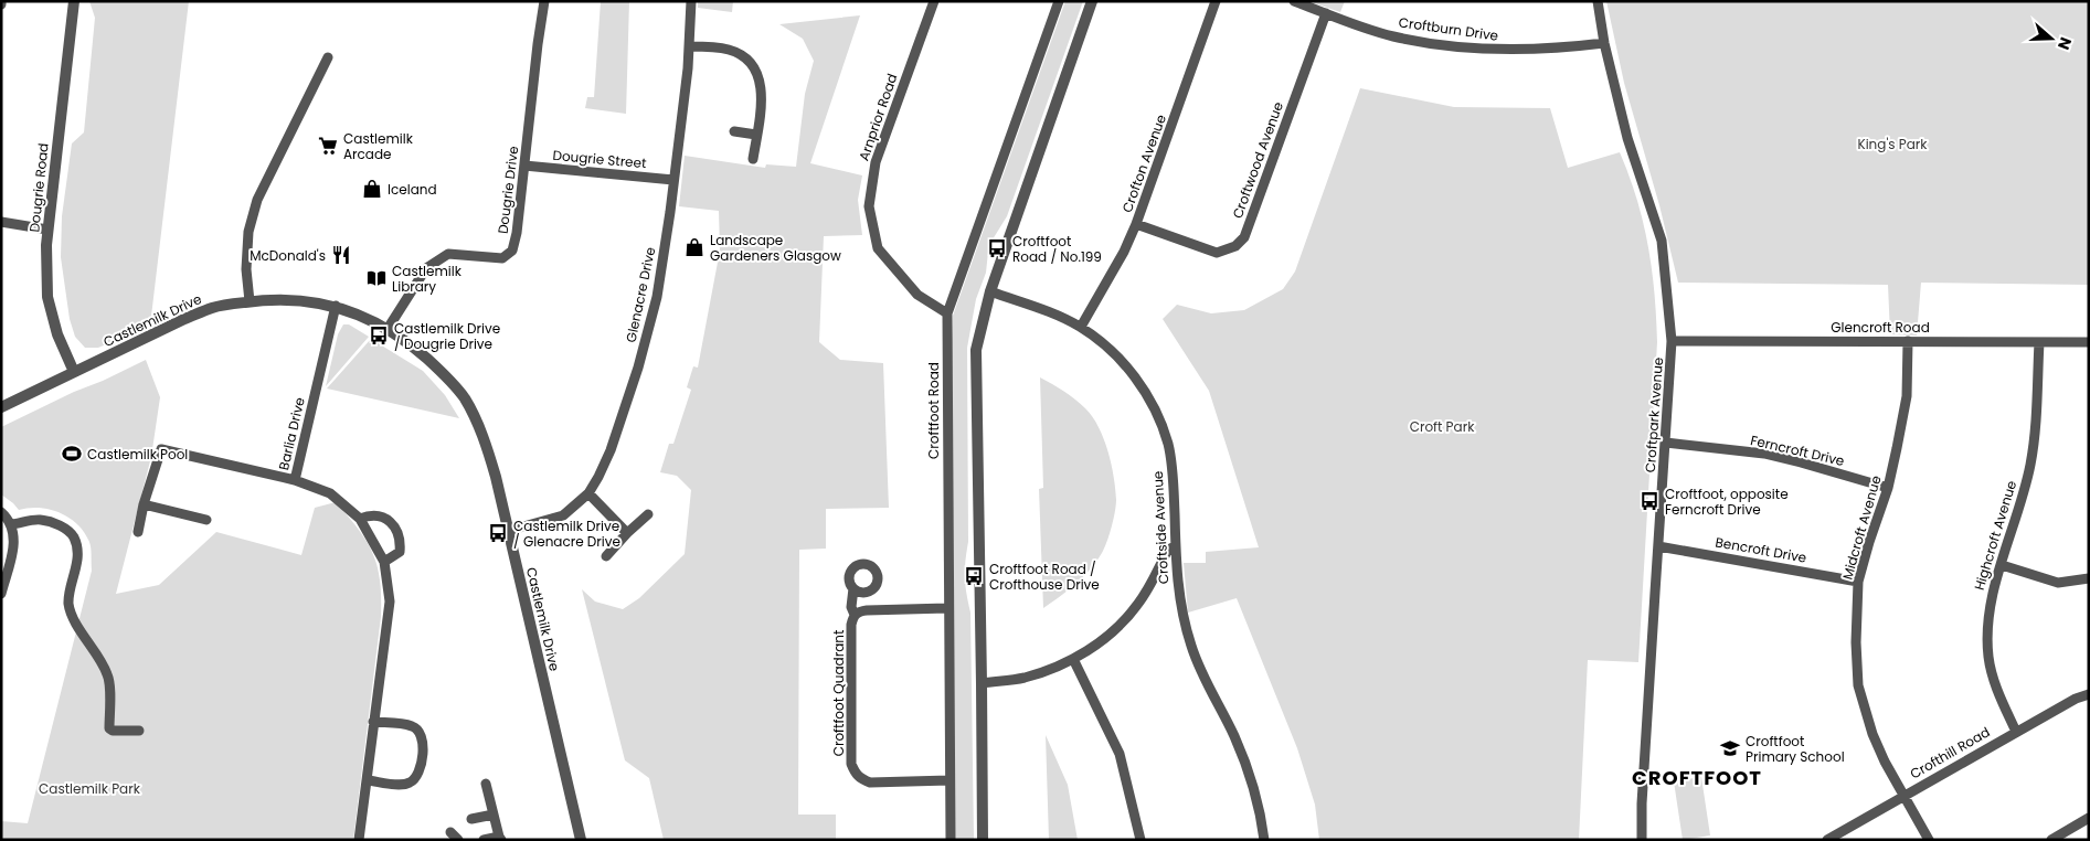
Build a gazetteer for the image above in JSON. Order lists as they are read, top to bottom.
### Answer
{
  "streets": {
    "street": [
      "Croftburn Drive",
      "Arnprior Road",
      "Dougrie Street",
      "Croftwood Avenue",
      "Crofton Avenue",
      "Dougrie Road",
      "Dougrie Drive",
      "Glenacre Drive",
      "Castlemilk Drive",
      "Glencroft Road",
      "Croftfoot Road",
      "Croftpark Avenue",
      "Barlia Drive",
      "Ferncroft Drive",
      "Croftside Avenue",
      "Midcroft Avenue",
      "Highcroft Avenue",
      "Bencroft Drive",
      "Croftfoot Quadrant",
      "Crofthill Road"
    ]
  },
  "crossings": [
    ["Croftburn Drive", "Croftwood Avenue"],
    ["Croftburn Drive", "Croftpark Avenue"],
    ["Arnprior Road", "Croftfoot Road"],
    ["Dougrie Street", "Dougrie Drive"],
    ["Dougrie Street", "Glenacre Drive"],
    ["Croftwood Avenue", "Crofton Avenue"],
    ["Crofton Avenue", "Croftside Avenue"],
    ["Dougrie Road", "Castlemilk Drive"],
    ["Dougrie Drive", "Castlemilk Drive"],
    ["Glenacre Drive", "Castlemilk Drive"],
    ["Castlemilk Drive", "Barlia Drive"],
    ["Glencroft Road", "Croftpark Avenue"],
    ["Glencroft Road", "Midcroft Avenue"],
    ["Glencroft Road", "Highcroft Avenue"],
    ["Croftfoot Road", "Croftfoot Quadrant"],
    ["Croftpark Avenue", "Ferncroft Drive"],
    ["Croftpark Avenue", "Bencroft Drive"],
    ["Ferncroft Drive", "Midcroft Avenue"],
    ["Midcroft Avenue", "Bencroft Drive"],
    ["Midcroft Avenue", "Crofthill Road"],
    ["Highcroft Avenue", "Crofthill Road"]
  ],
  "districts": ["CROFTFOOT"],
  "parks": ["King's Park", "Croft Park", "Castlemilk Park"],
  "places": {
    "supermarket": ["Castlemilk Arcade"],
    "shop": ["Iceland", "Landscape Gardeners Glasgow"],
    "bus stop": [
      "Croftfoot Road / No.199",
      "Castlemilk Drive / Dougrie Drive",
      "Croftfoot, opposite Ferncroft Drive",
      "Castlemilk Drive / Glenacre Drive",
      "Croftfoot Road / Crofthouse Drive"
    ],
    "restaurant": ["McDonald's"],
    "library": ["Castlemilk Library"],
    "sports": ["Castlemilk Pool"],
    "school or university": ["Croftfoot Primary School"]
  },
  "north": "right"
}
